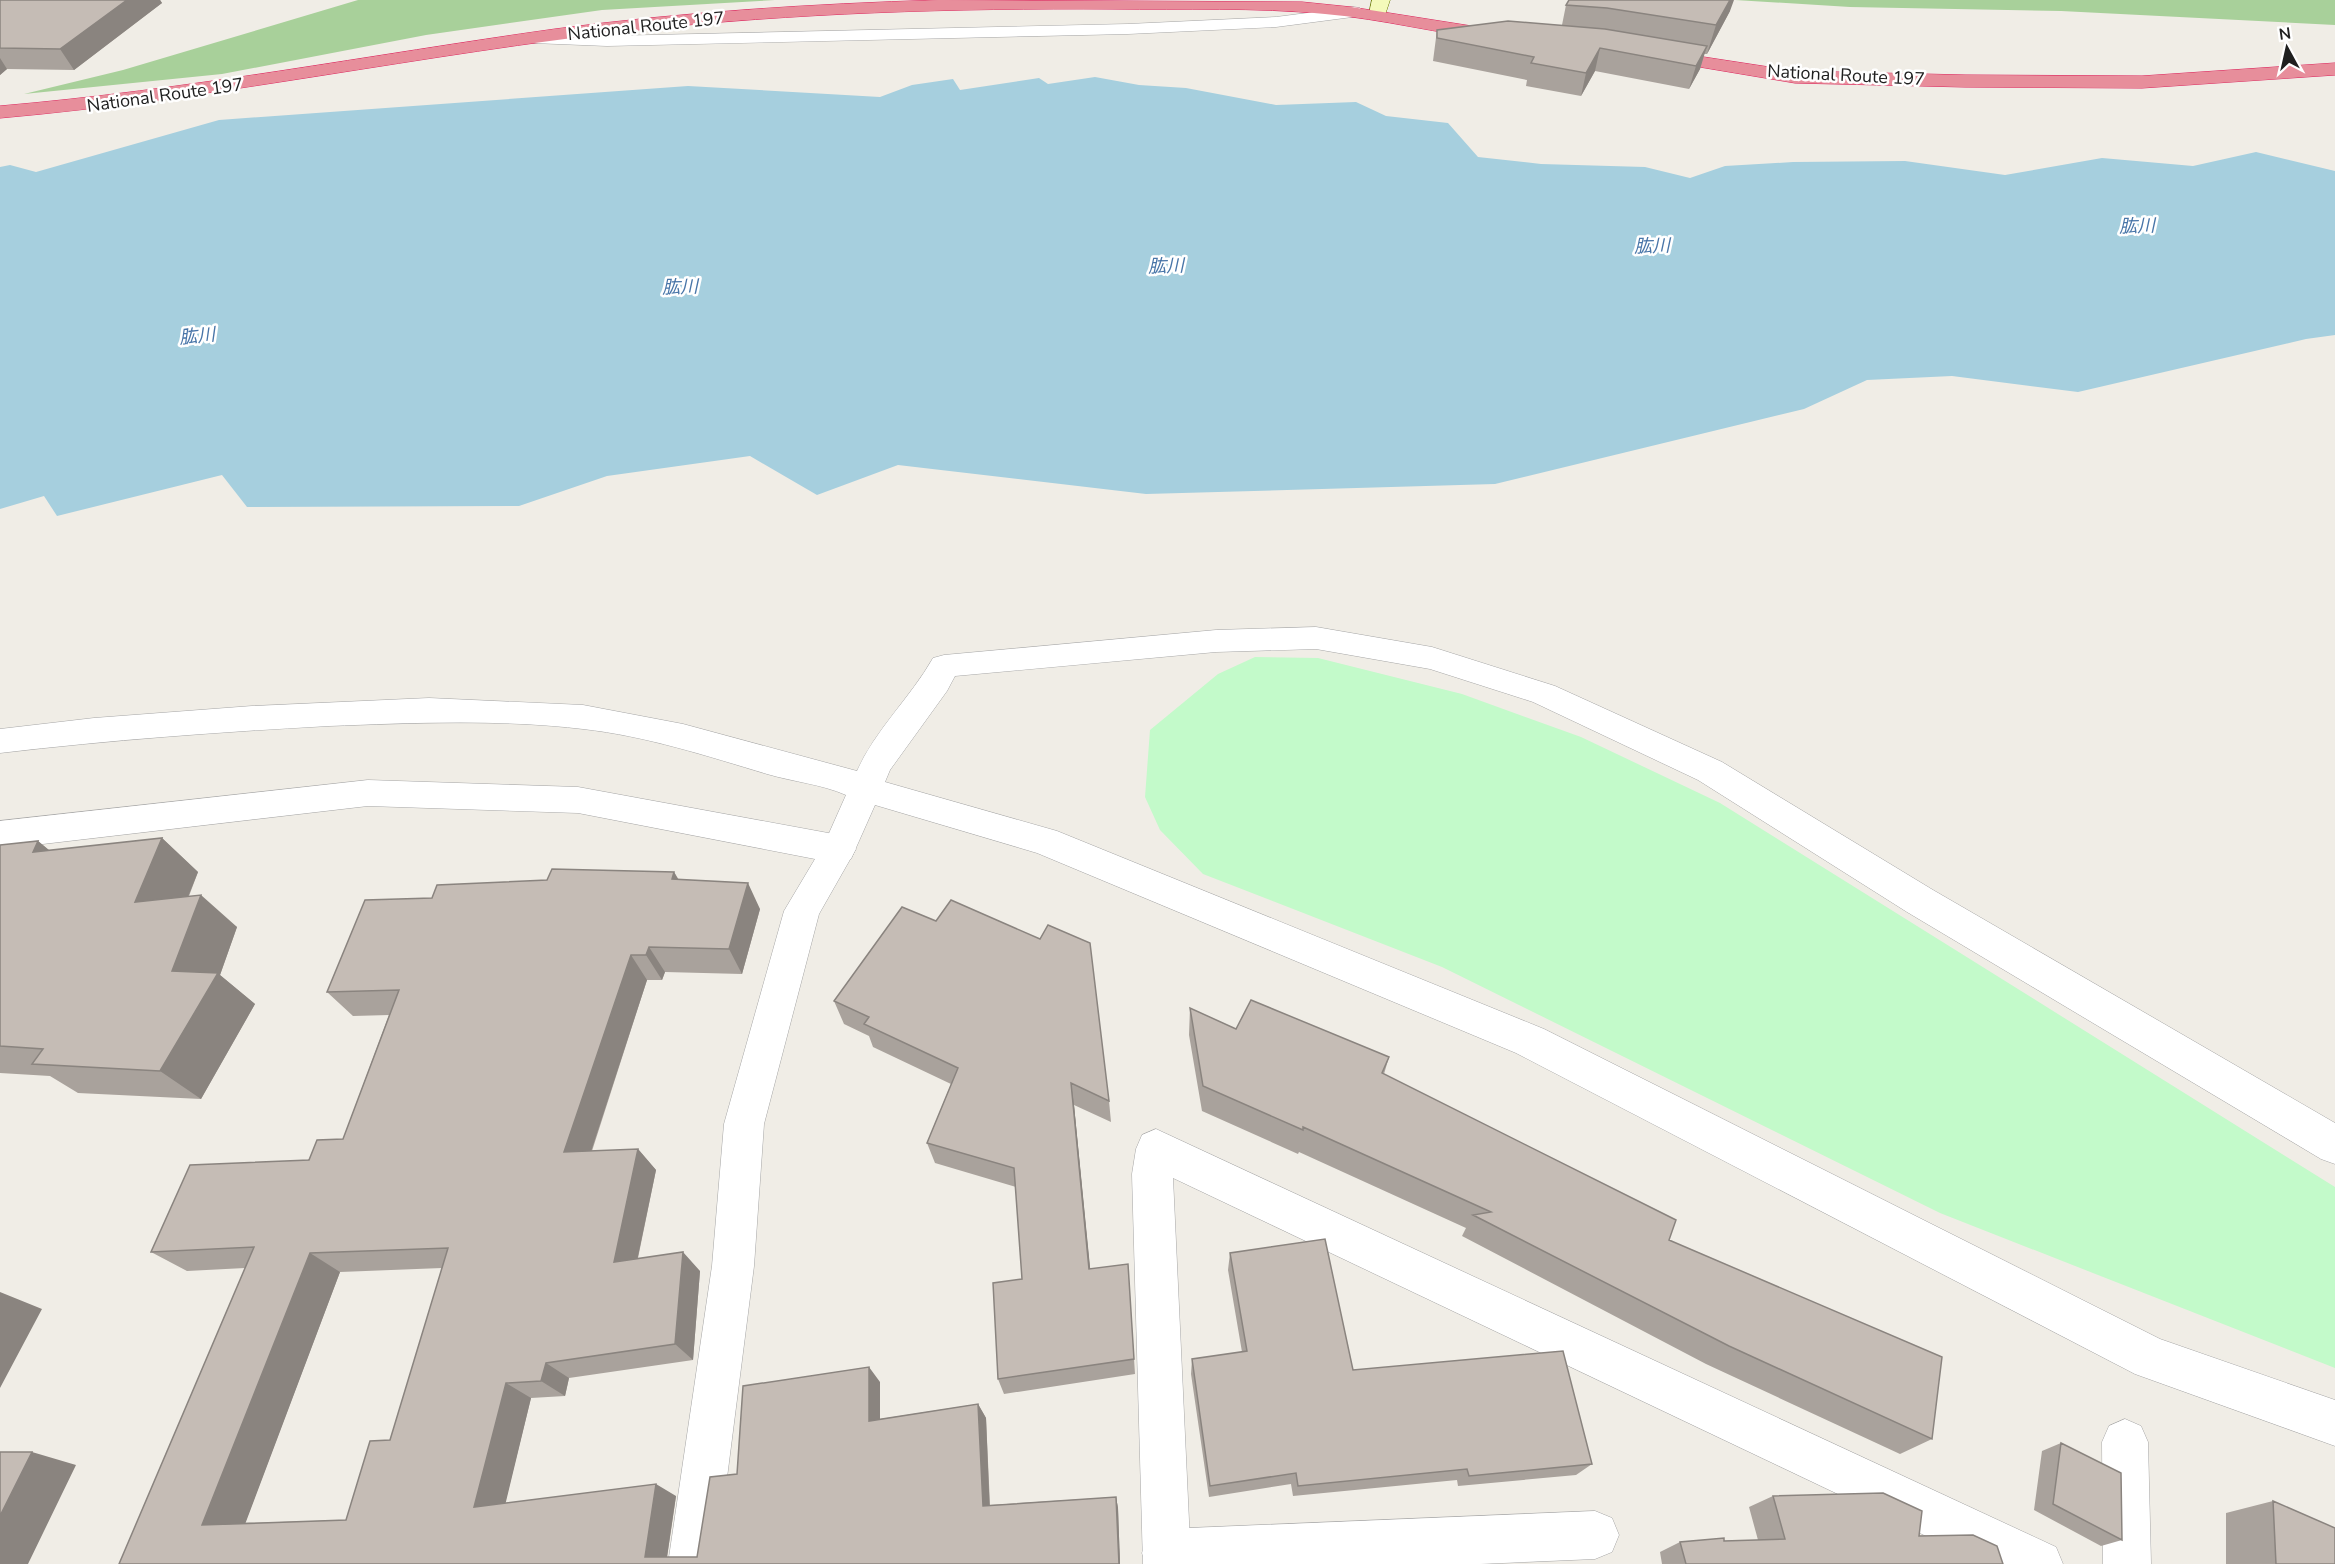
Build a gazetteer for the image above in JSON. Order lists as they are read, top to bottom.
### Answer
{
  "streets": {
    "highway": ["National Route 197"]
  },
  "water": ["肱川"],
  "north": "top"
}
